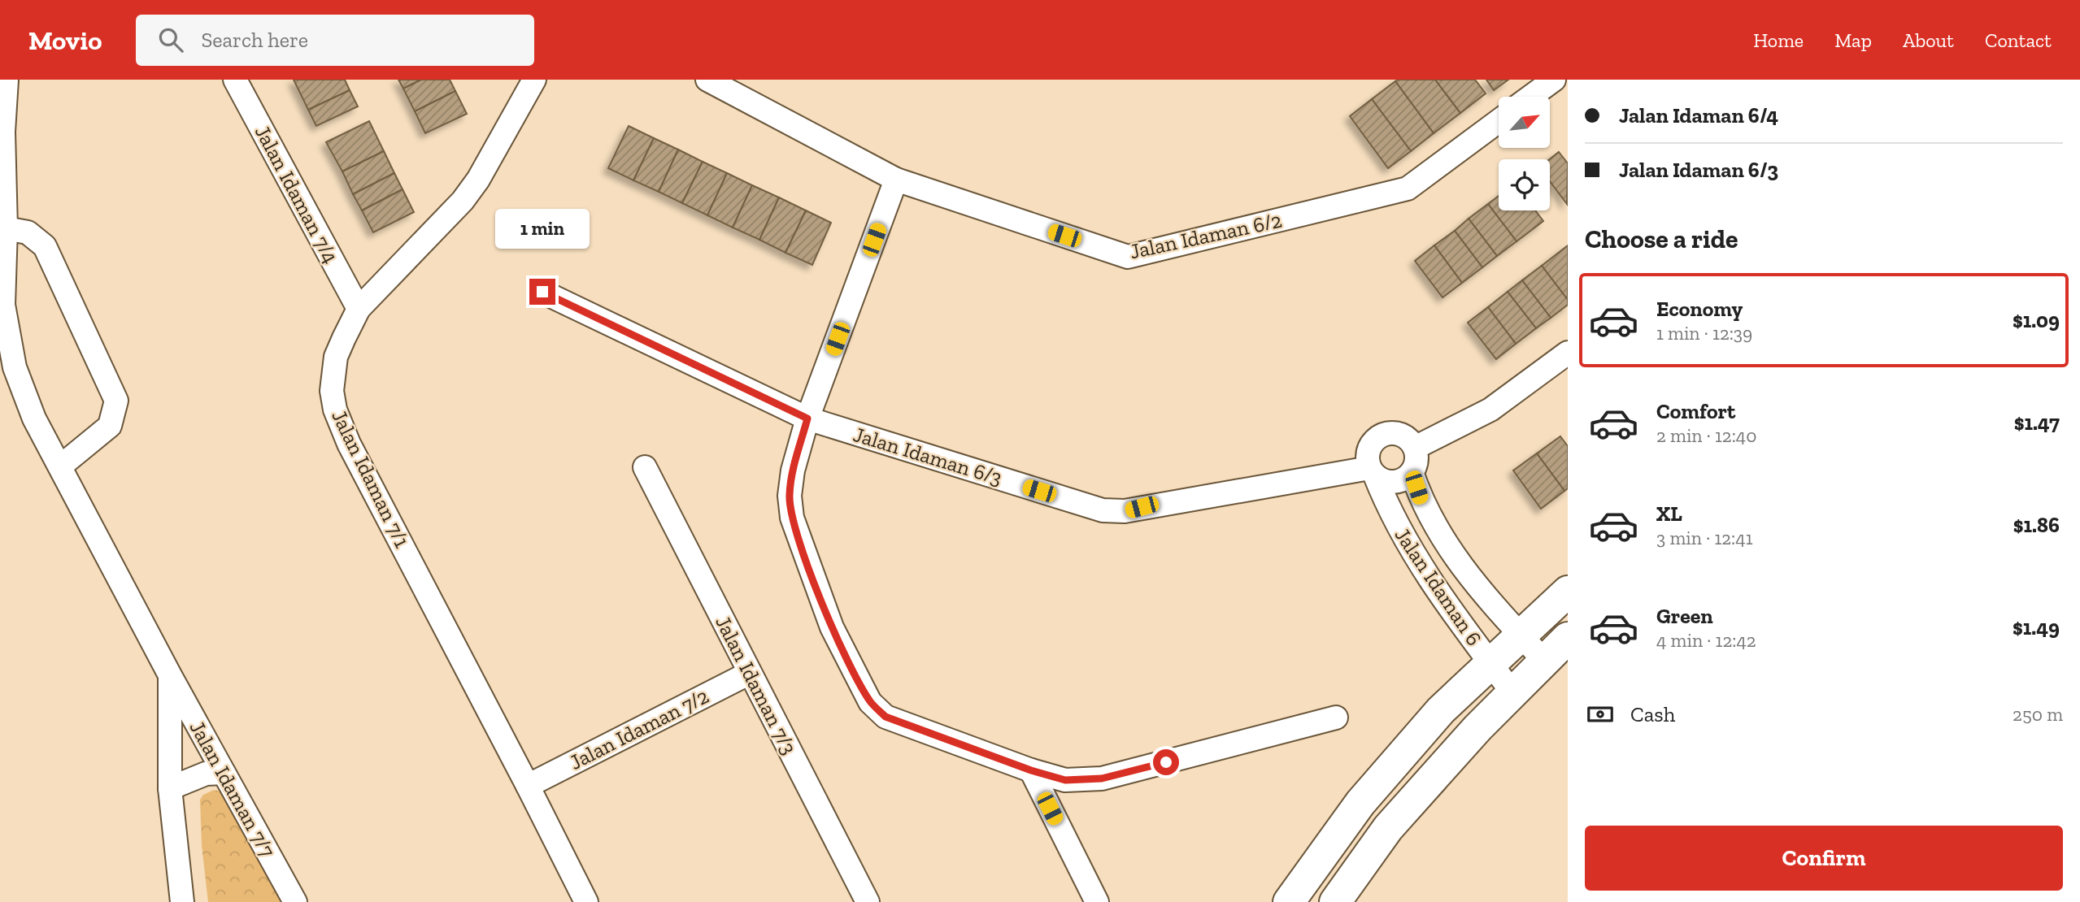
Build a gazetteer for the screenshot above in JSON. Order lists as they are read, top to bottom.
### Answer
{
  "streets": {
    "street": [
      "Jalan Idaman 7/4",
      "Jalan Idaman 6/2",
      "Jalan Idaman 6/3",
      "Jalan Idaman 7/1",
      "Jalan Idaman 6",
      "Jalan Idaman 7/3",
      "Jalan Idaman 7/2",
      "Jalan Idaman 7/7"
    ]
  },
  "crossings": [
    ["Jalan Idaman 7/4", "Jalan Idaman 7/1"],
    ["Jalan Idaman 6/3", "Jalan Idaman 6"],
    ["Jalan Idaman 7/1", "Jalan Idaman 7/2"],
    ["Jalan Idaman 7/3", "Jalan Idaman 7/2"]
  ],
  "north": "top right",
  "page": {
    "header": "Movio",
    "search": "Search here",
    "nav": [
      "Home",
      "Map",
      "About",
      "Contact"
    ],
    "banner": ["Jalan Idaman 6/4", "Jalan Idaman 6/3"],
    "heading": "Choose a ride",
    "bubble": "1 min",
    "list": [
      {
        "name": "Economy",
        "note": "1 min · 12:39",
        "value": "$1.09"
      },
      {
        "name": "Comfort",
        "note": "2 min · 12:40",
        "value": "$1.47"
      },
      {
        "name": "XL",
        "note": "3 min · 12:41",
        "value": "$1.86"
      },
      {
        "name": "Green",
        "note": "4 min · 12:42",
        "value": "$1.49"
      }
    ],
    "pay": ["Cash", "250 m"],
    "buttons": "Confirm"
  }
}
